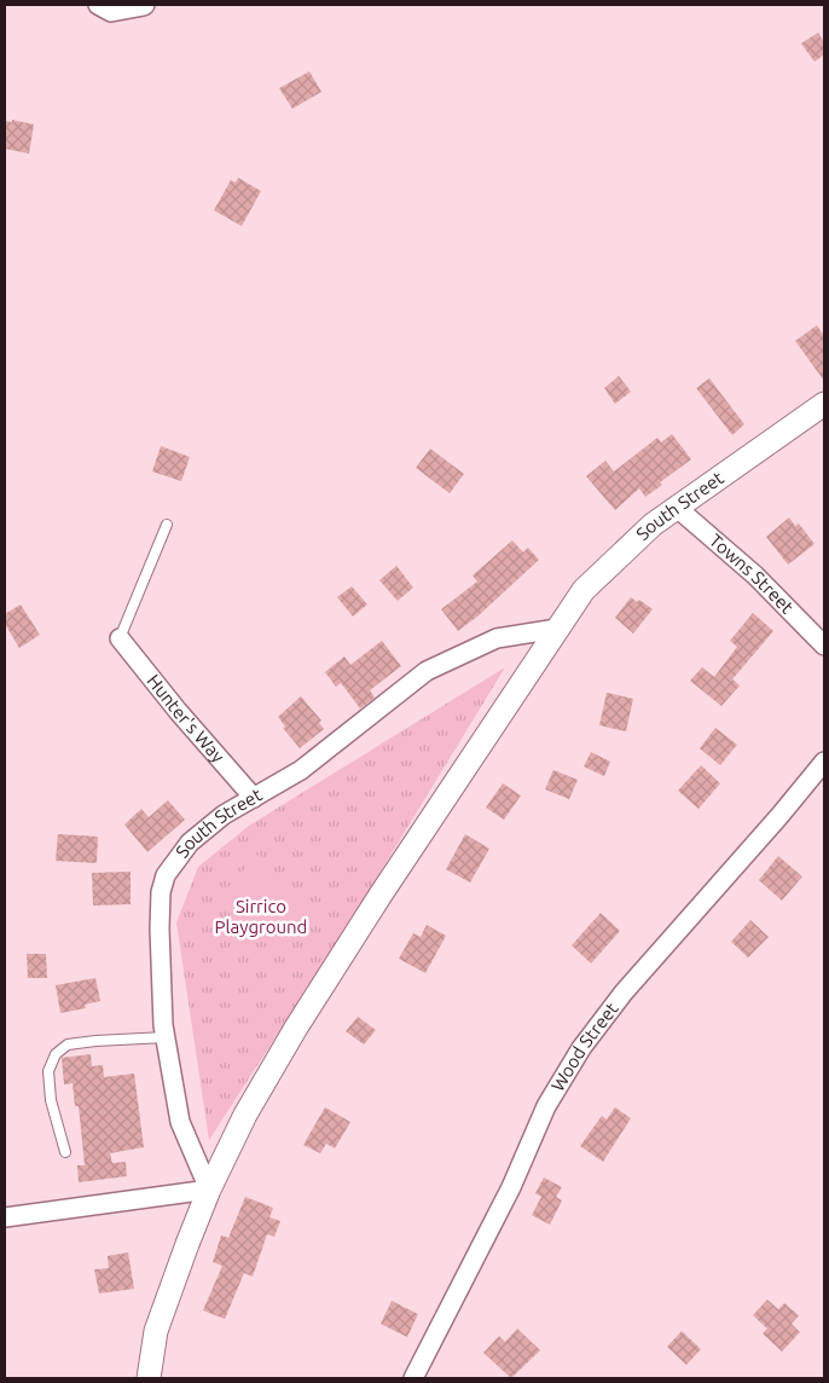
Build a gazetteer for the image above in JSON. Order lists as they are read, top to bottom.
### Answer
{
  "streets": {
    "street": [
      "South Street",
      "Towns Street",
      "Hunter's Way",
      "Wood Street"
    ]
  },
  "crossings": [
    ["South Street", "Towns Street"],
    ["South Street", "Hunter's Way"]
  ],
  "parks": ["Sirrico Playground"]
}
